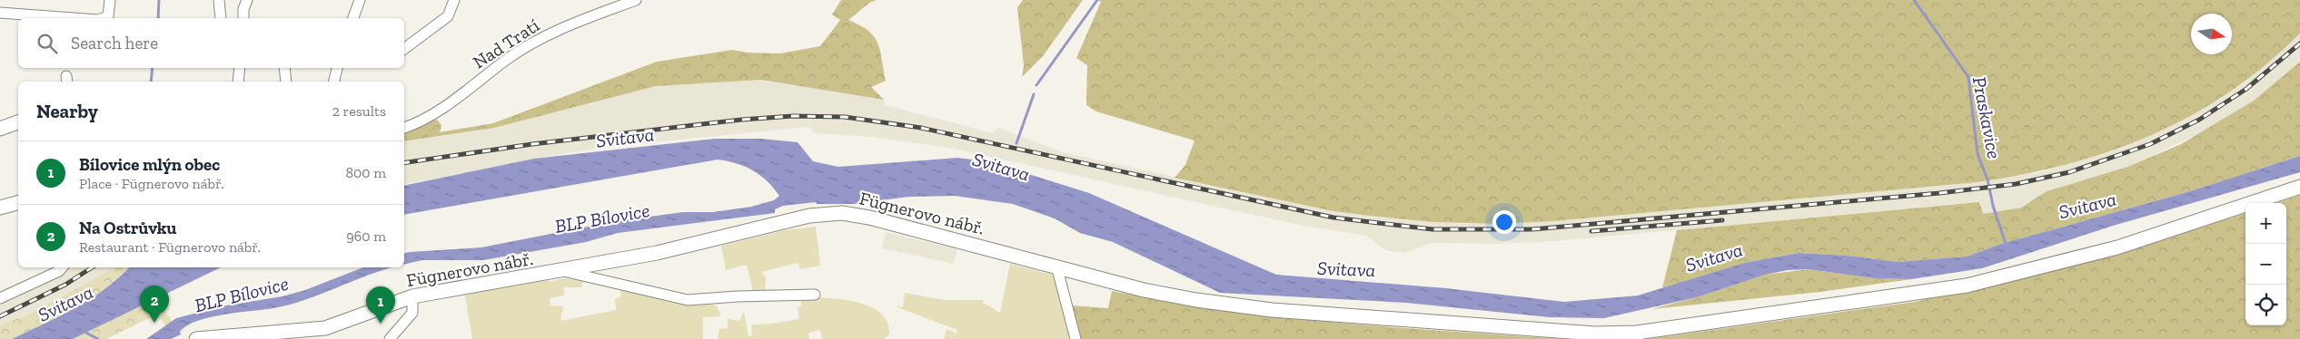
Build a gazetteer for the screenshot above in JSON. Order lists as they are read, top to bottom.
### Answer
{
  "streets": {
    "street": ["Nad Tratí", "Fügnerovo nábř."]
  },
  "water": ["Praskavice", "Svitava", "BLP Bílovice"],
  "north": "right",
  "page": {
    "search": "Search here",
    "heading": ["Nearby", "2 results"],
    "list": [
      {
        "mark": "1",
        "name": "Bílovice mlýn obec",
        "note": "Place · Fügnerovo nábř.",
        "value": "800 m"
      },
      {
        "mark": "2",
        "name": "Na Ostrůvku",
        "note": "Restaurant · Fügnerovo nábř.",
        "value": "960 m"
      }
    ],
    "map_buttons": ["+", "−"],
    "pins": ["2", "1"]
  }
}
